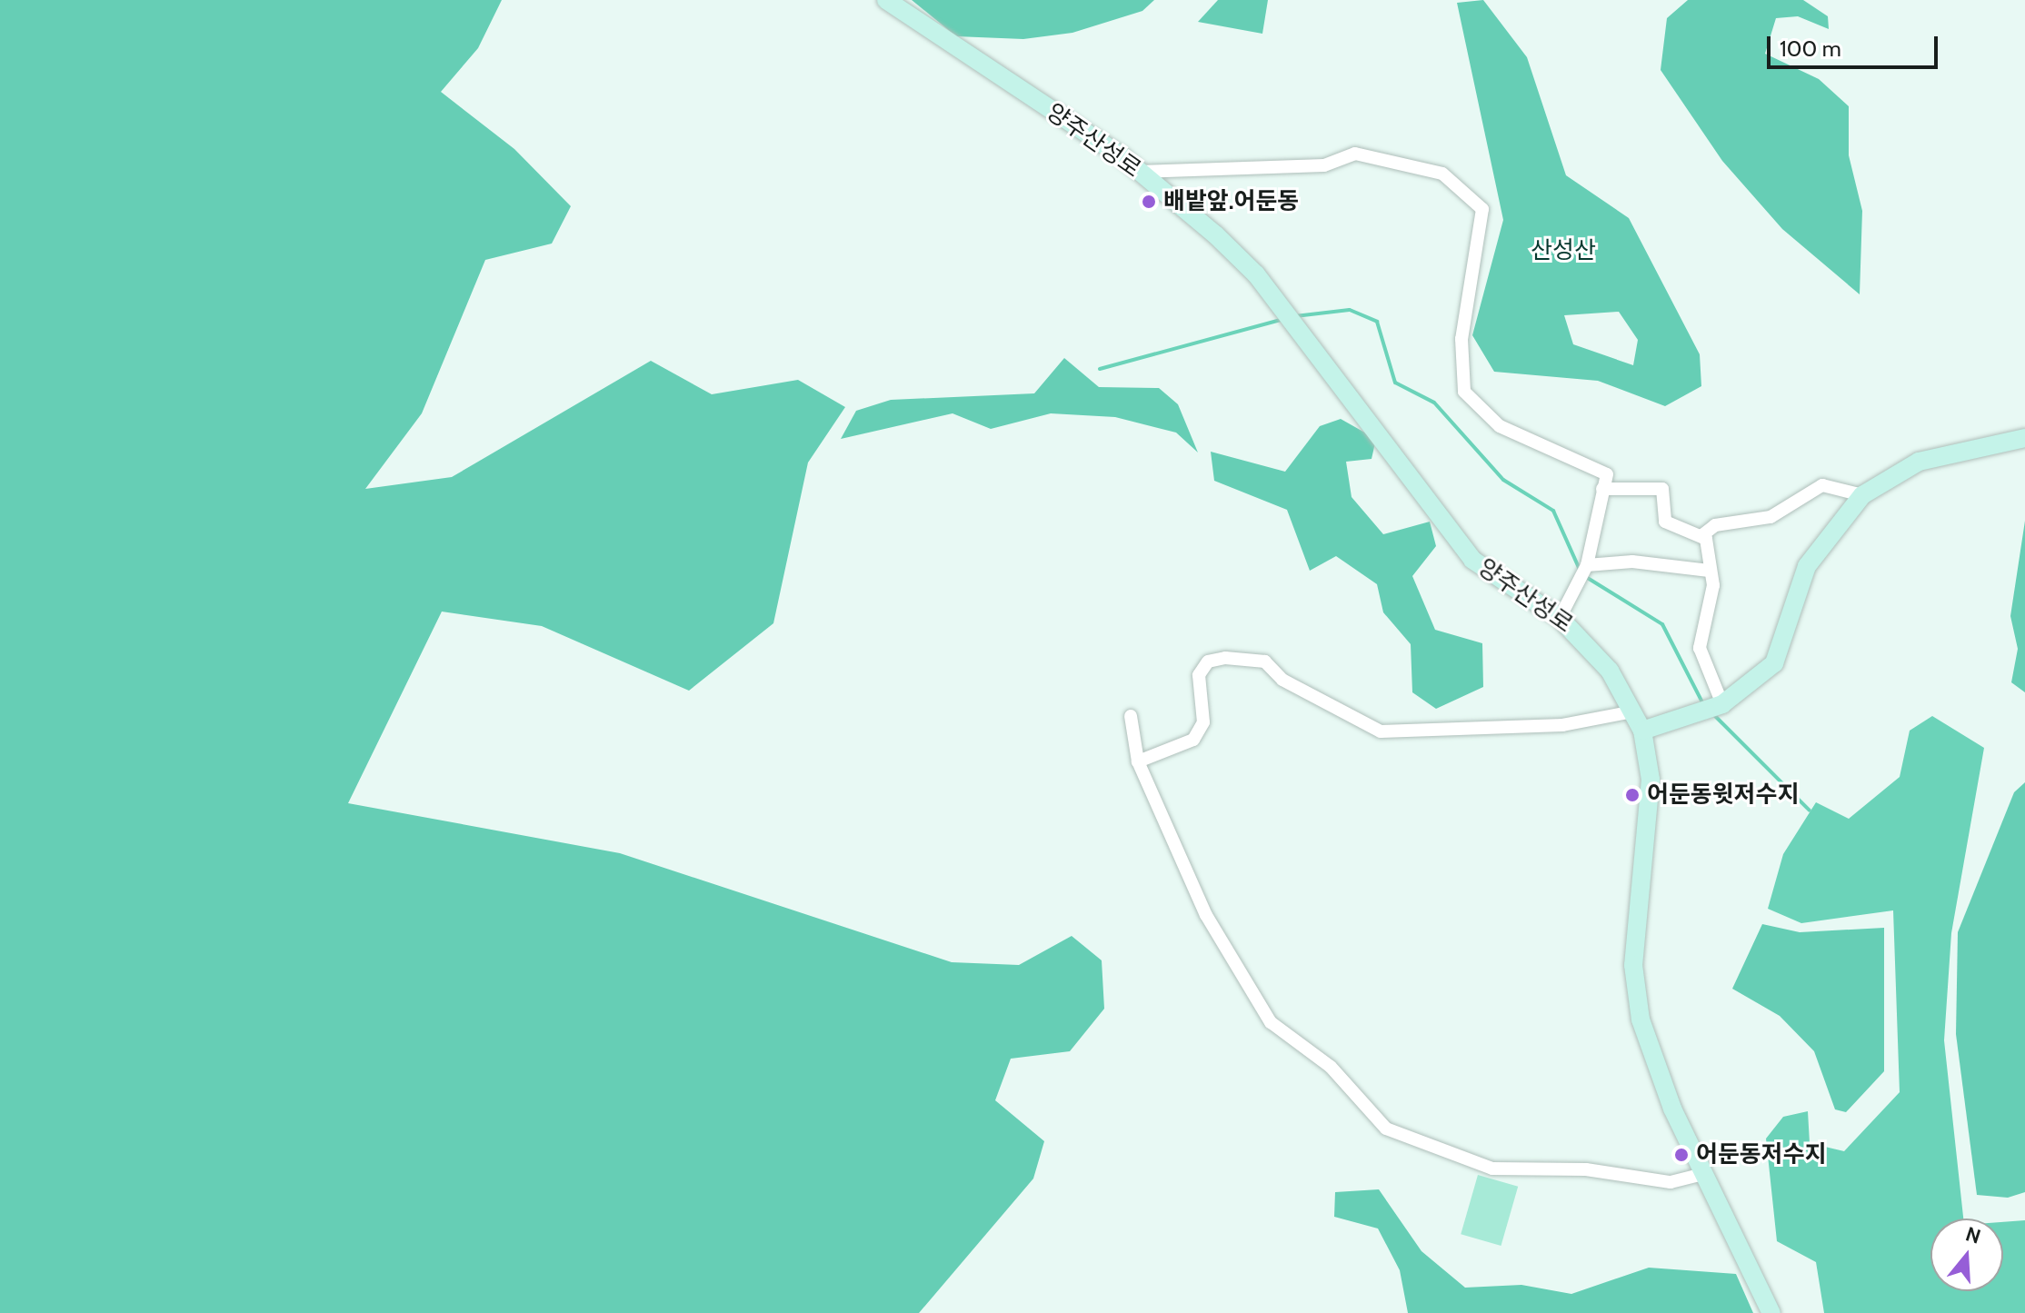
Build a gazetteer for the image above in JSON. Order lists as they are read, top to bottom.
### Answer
{
  "streets": {
    "street": ["양주산성로"]
  },
  "parks": ["산성산"],
  "places": ["배밭앞.어둔동", "어둔동윗저수지", "어둔동저수지"],
  "scale_bar": "100 m",
  "north": "top"
}
